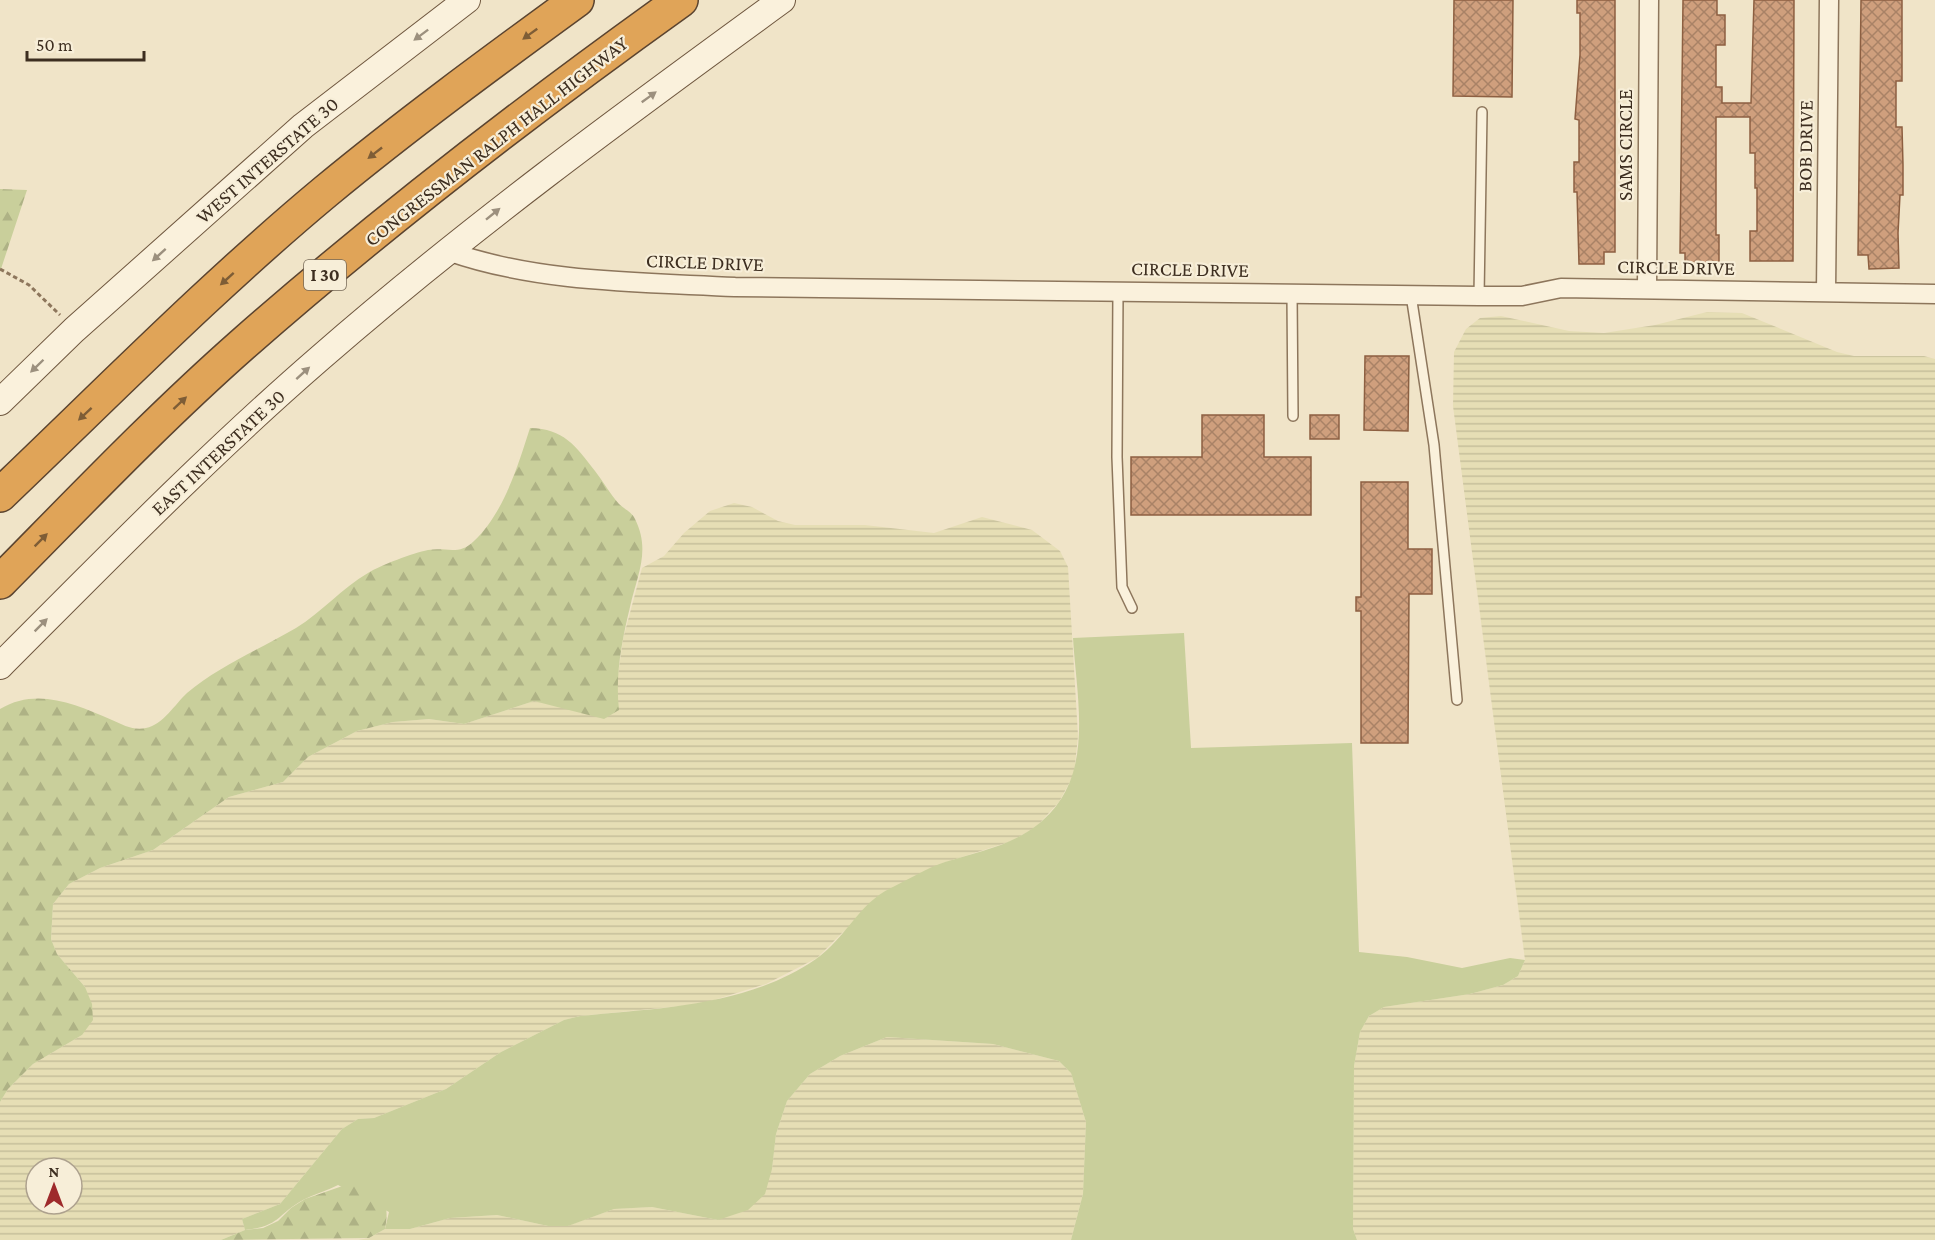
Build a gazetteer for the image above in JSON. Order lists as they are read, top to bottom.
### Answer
{
  "streets": {
    "highway": ["CONGRESSMAN RALPH HALL HIGHWAY", "I 30"],
    "main road": ["WEST INTERSTATE 30", "EAST INTERSTATE 30"],
    "street": ["SAMS CIRCLE", "BOB DRIVE", "CIRCLE DRIVE"]
  },
  "crossings": [
    ["SAMS CIRCLE", "CIRCLE DRIVE"],
    ["BOB DRIVE", "CIRCLE DRIVE"],
    ["CIRCLE DRIVE", "EAST INTERSTATE 30"]
  ],
  "one_way": ["EAST INTERSTATE 30"],
  "scale_bar": "50 m",
  "north": "top"
}
